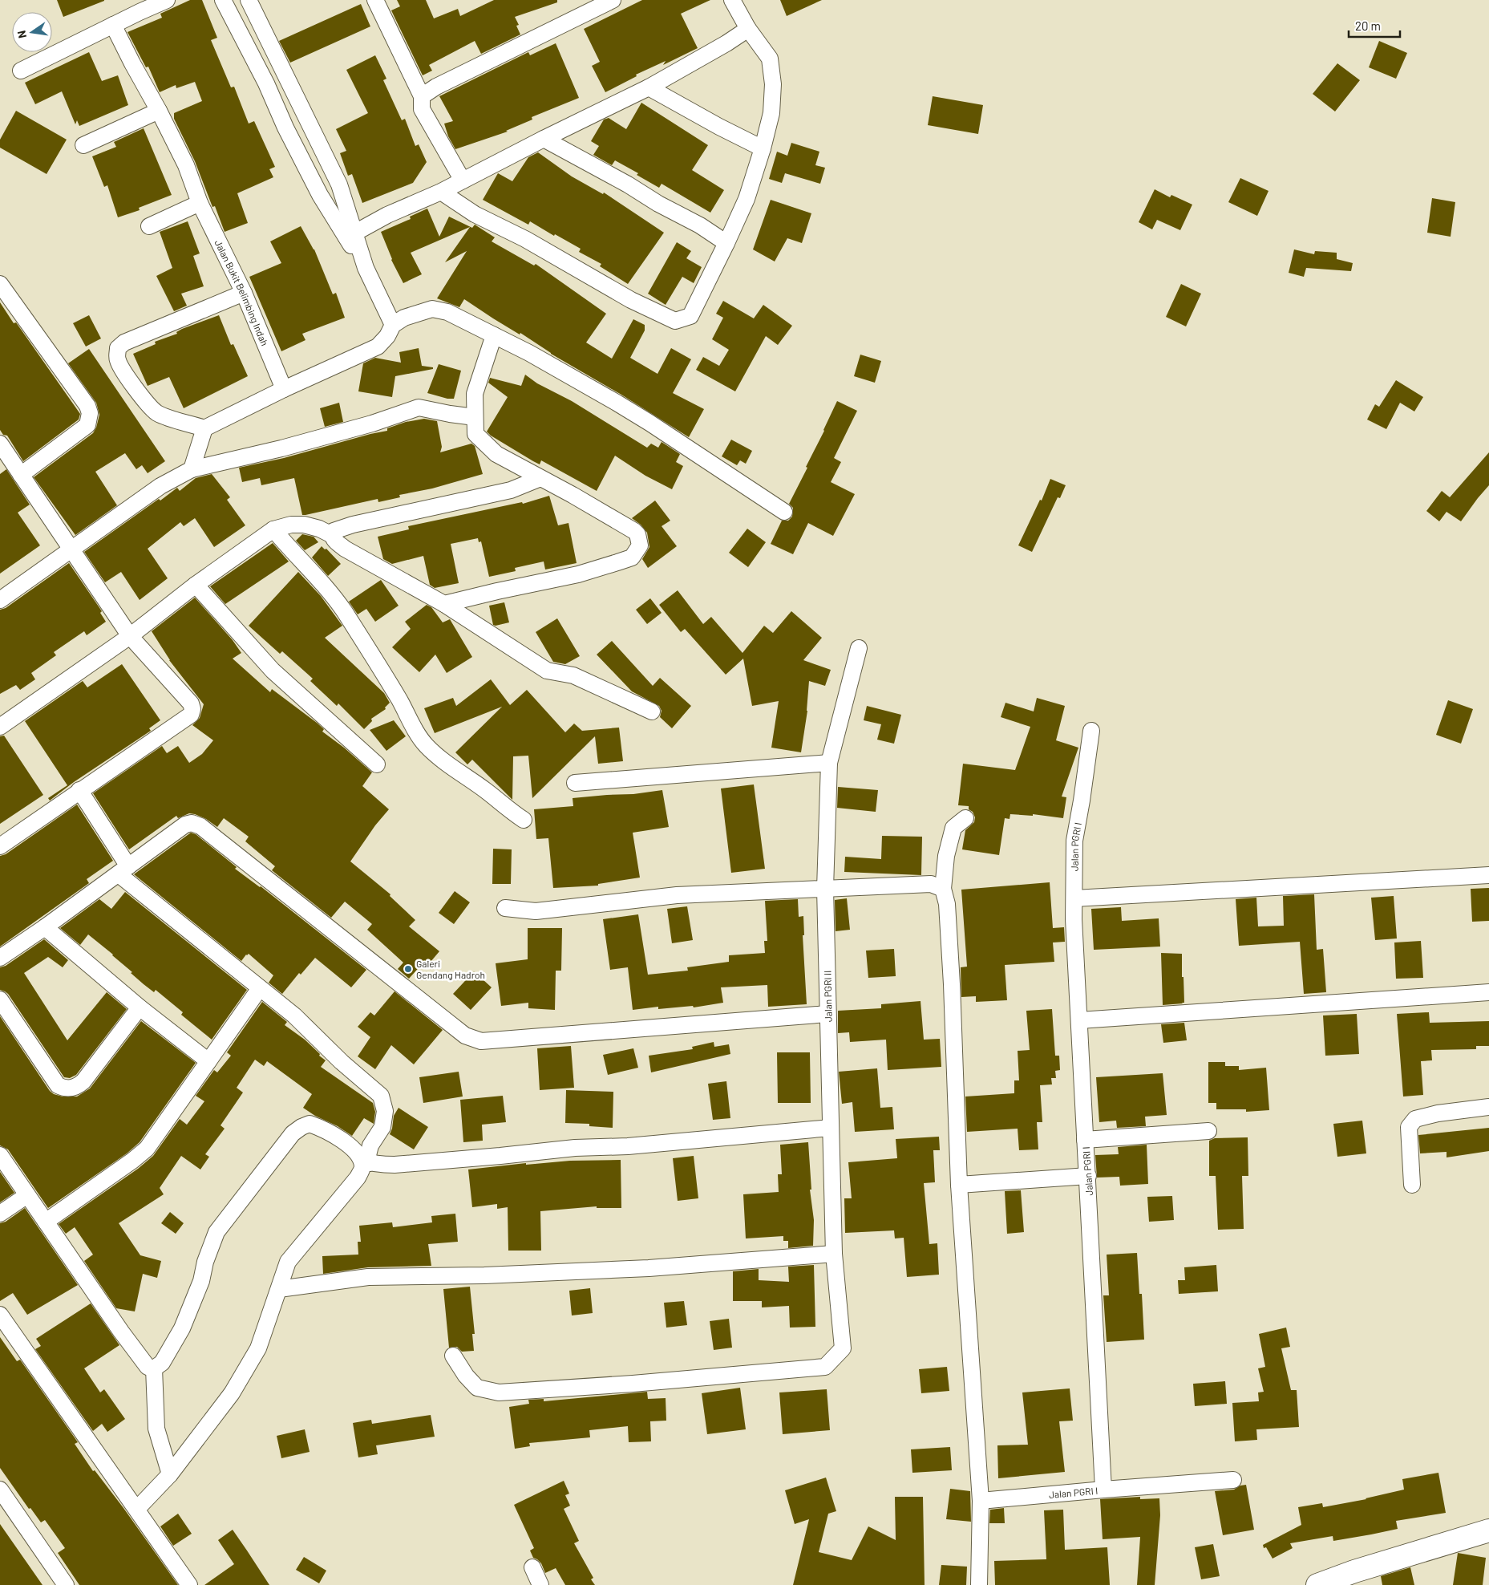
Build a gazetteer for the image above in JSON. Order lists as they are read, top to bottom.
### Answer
{
  "streets": {
    "street": ["Jalan Bukit Belimbing Indah", "Jalan PGRI I", "Jalan PGRI II"]
  },
  "places": ["Galeri Gendang Hadroh"],
  "scale_bar": "20 m",
  "north": "left"
}
